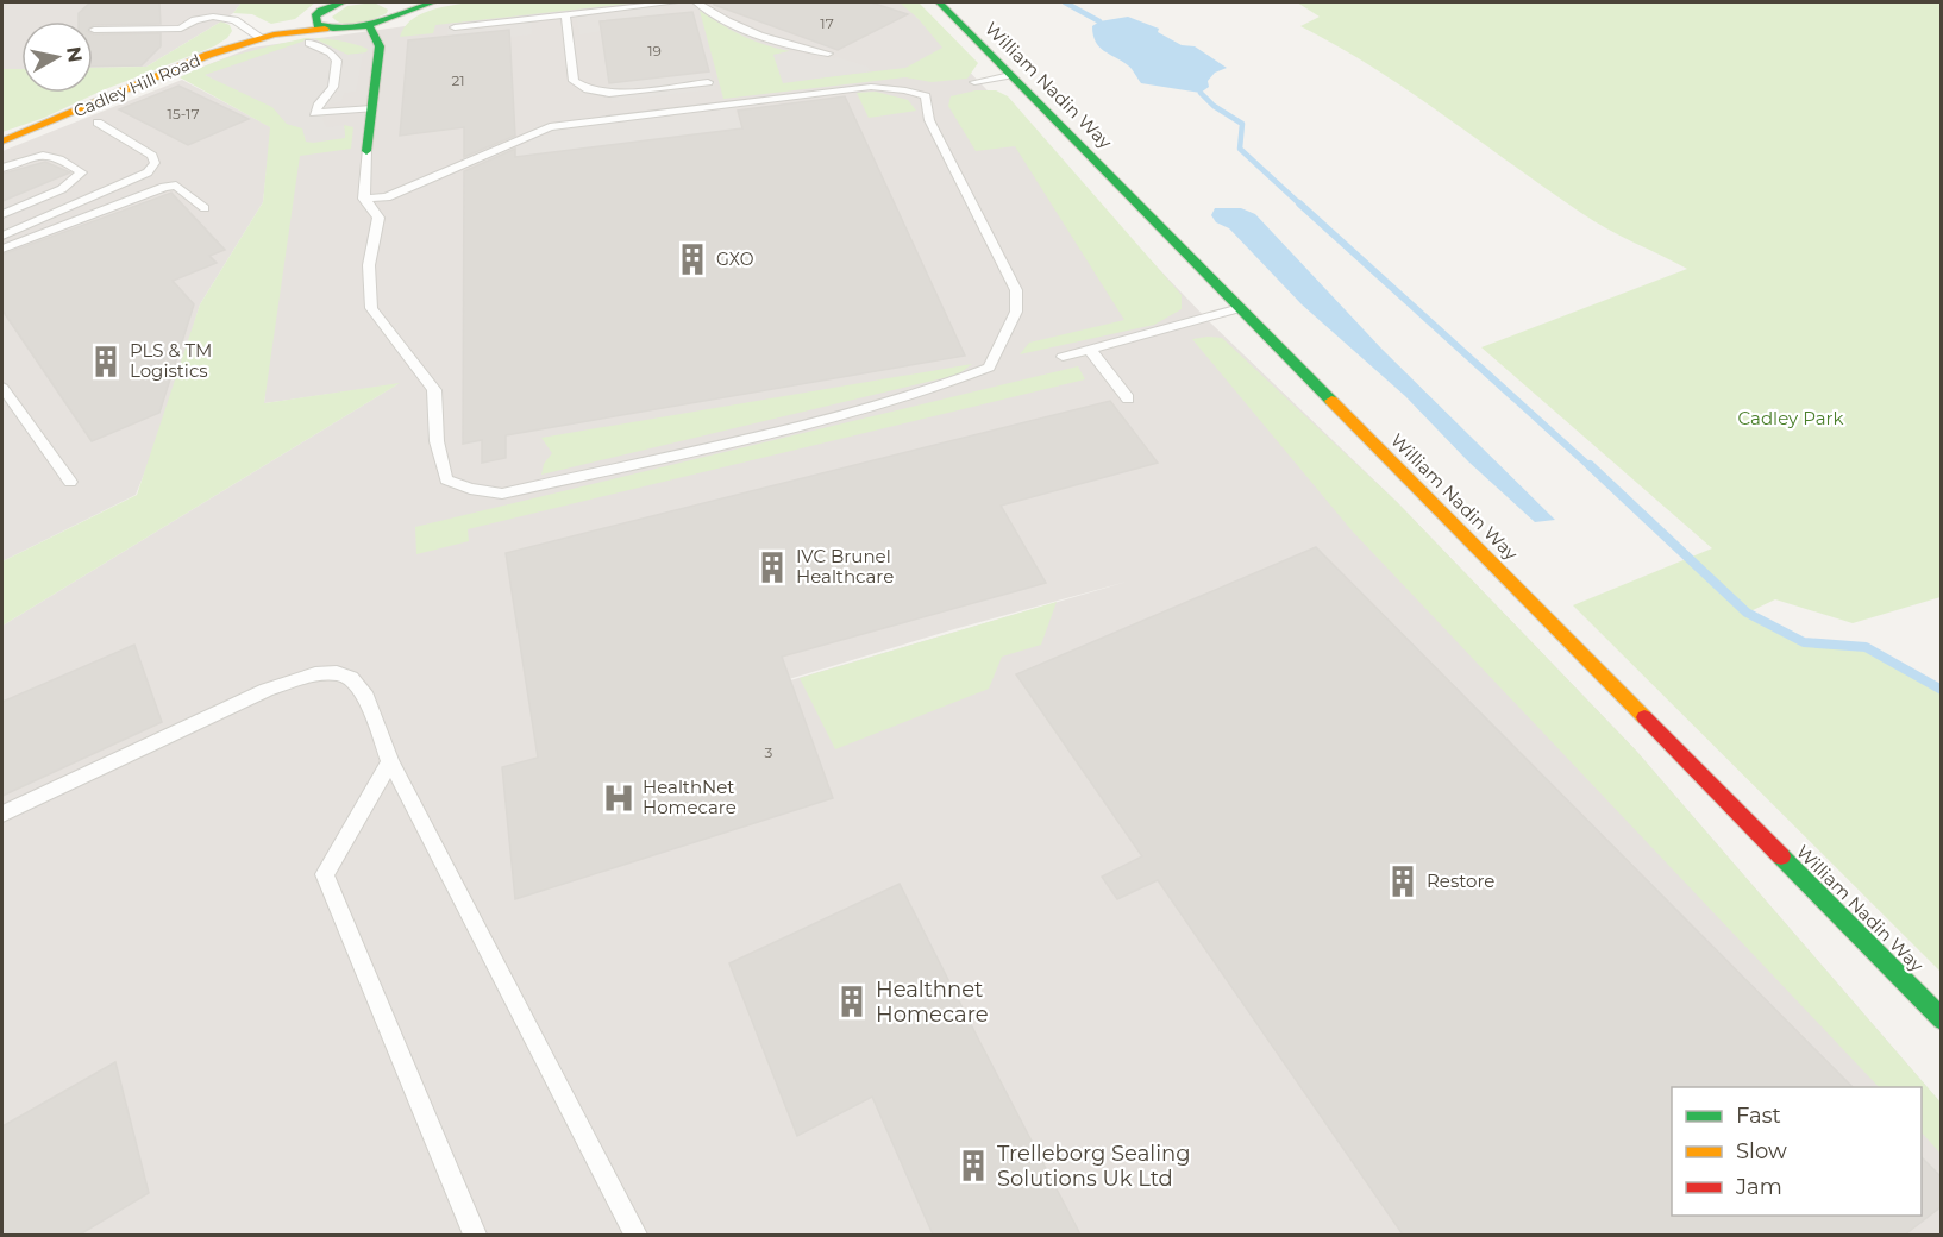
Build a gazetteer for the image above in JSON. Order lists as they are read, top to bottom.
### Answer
{
  "streets": {
    "main road": ["Cadley Hill Road", "William Nadin Way"]
  },
  "parks": ["Cadley Park"],
  "places": {
    "building": [
      "GXO",
      "PLS & TM Logistics",
      "IVC Brunel Healthcare",
      "Restore",
      "Healthnet Homecare",
      "Trelleborg Sealing Solutions Uk Ltd"
    ],
    "hospital": ["HealthNet Homecare"]
  },
  "house_numbers": [
    "17",
    "19",
    "21",
    "15-17",
    "3"
  ],
  "legend": ["Fast", "Slow", "Jam"],
  "north": "right"
}
